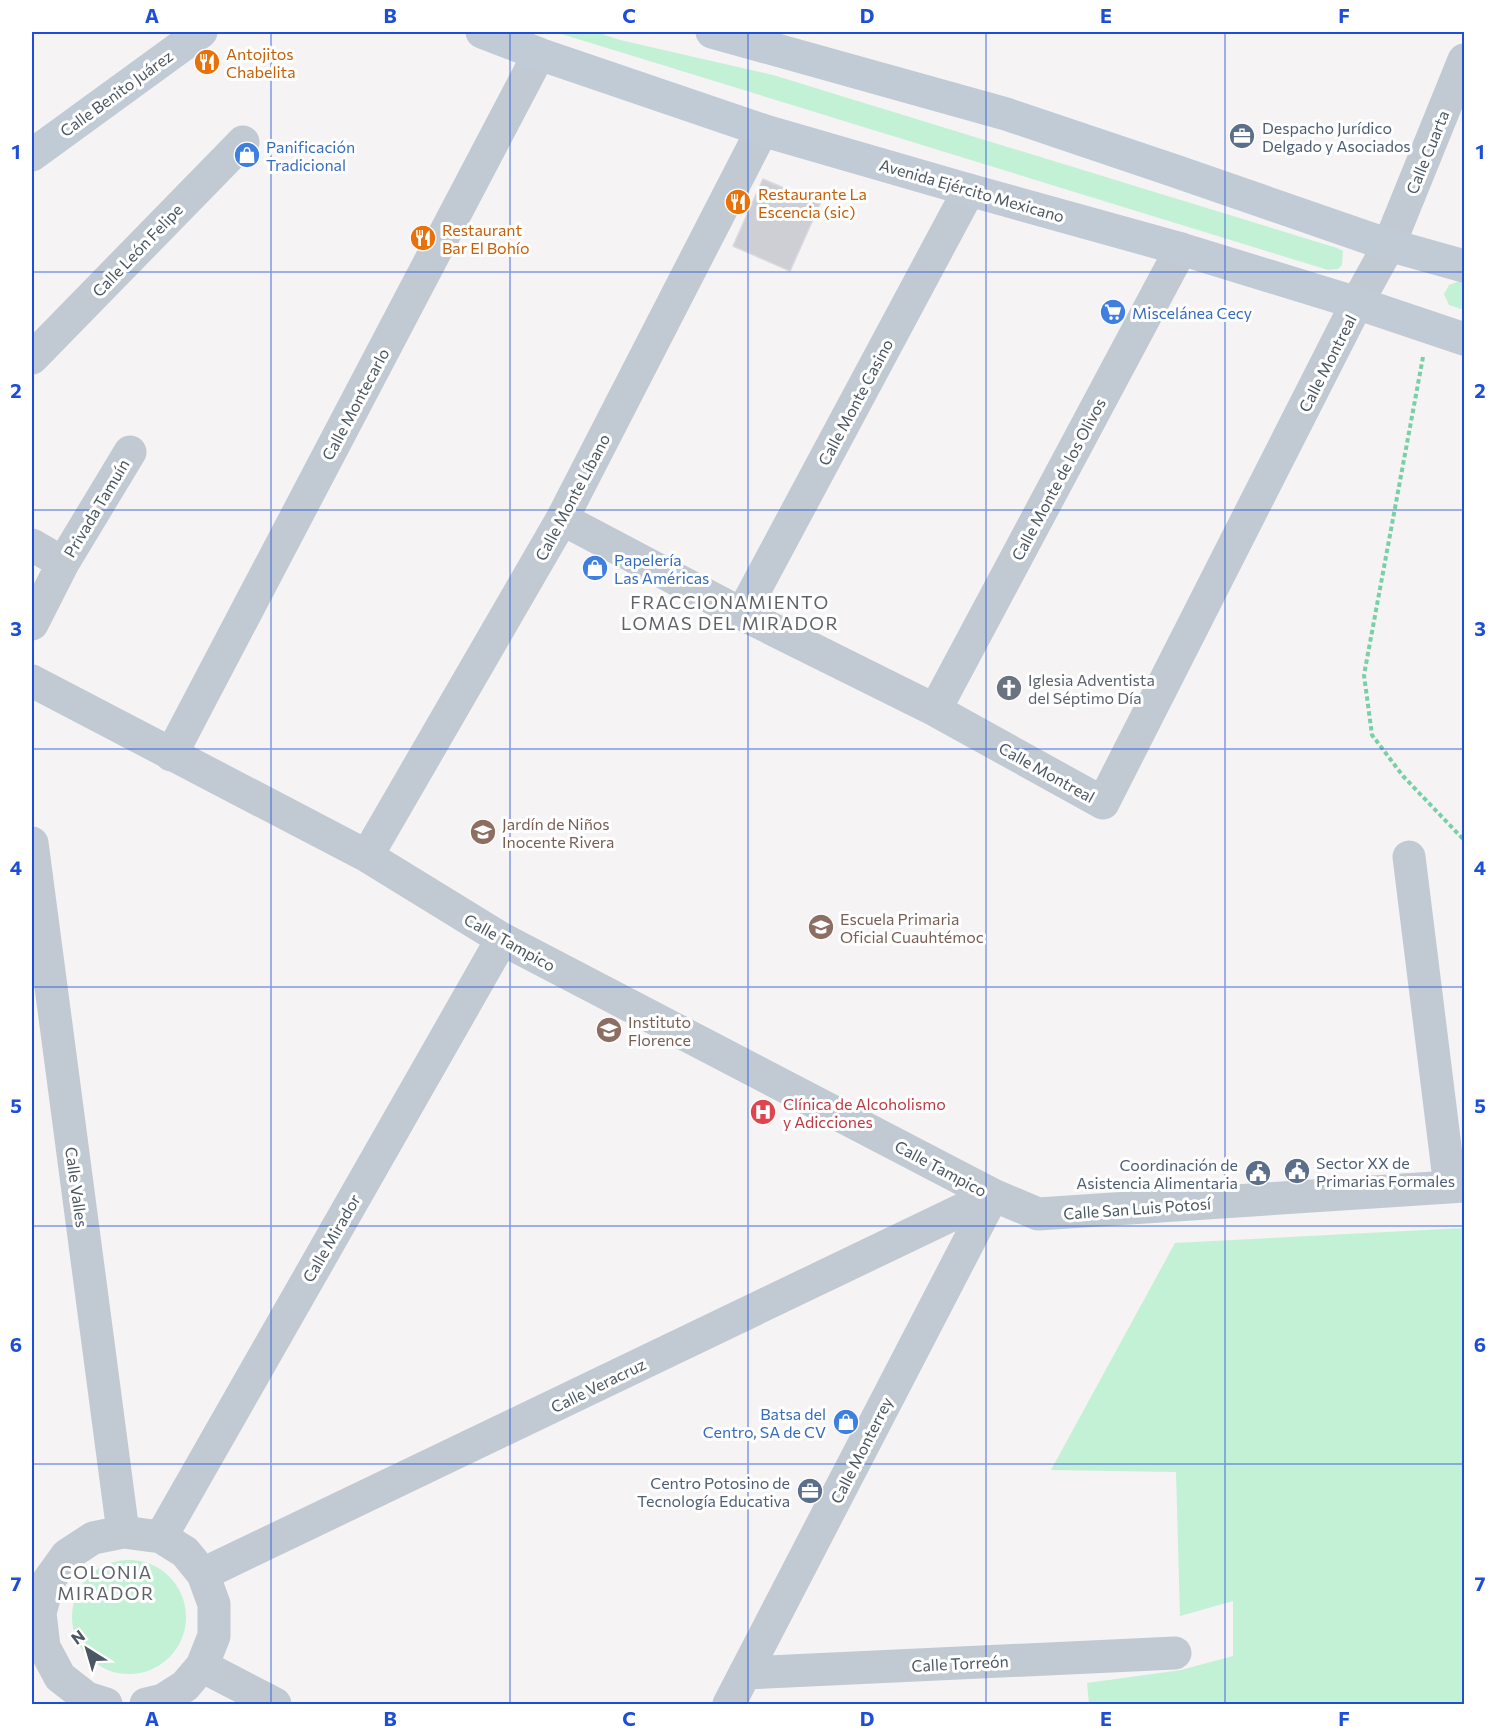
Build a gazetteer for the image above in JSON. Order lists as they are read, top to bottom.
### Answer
{
  "streets": {
    "main road": ["Calle Benito Juárez", "Avenida Ejército Mexicano"],
    "street": [
      "Calle Cuarta",
      "Calle León Felipe",
      "Calle Montreal",
      "Calle Monte Casino",
      "Calle Montecarlo",
      "Calle Monte de los Olivos",
      "Calle Monte Líbano",
      "Privada Tamuín",
      "Calle Tampico",
      "Calle Valles",
      "Calle San Luis Potosí",
      "Calle Mirador",
      "Calle Veracruz",
      "Calle Monterrey",
      "Calle Torreón"
    ]
  },
  "crossings": [
    ["Calle Cuarta", "Calle Montreal"],
    ["Avenida Ejército Mexicano", "Calle Montreal"],
    ["Avenida Ejército Mexicano", "Calle Monte Casino"],
    ["Avenida Ejército Mexicano", "Calle Montecarlo"],
    ["Avenida Ejército Mexicano", "Calle Monte de los Olivos"],
    ["Avenida Ejército Mexicano", "Calle Monte Líbano"],
    ["Calle Montreal", "Calle Monte Casino"],
    ["Calle Montreal", "Calle Monte de los Olivos"],
    ["Calle Montreal", "Calle Monte Líbano"],
    ["Calle Montecarlo", "Calle Tampico"],
    ["Calle Monte Líbano", "Calle Tampico"],
    ["Calle Tampico", "Calle San Luis Potosí"],
    ["Calle Tampico", "Calle Mirador"],
    ["Calle Tampico", "Calle Veracruz"],
    ["Calle Tampico", "Calle Monterrey"],
    ["Calle San Luis Potosí", "Calle Veracruz"],
    ["Calle San Luis Potosí", "Calle Monterrey"],
    ["Calle Veracruz", "Calle Monterrey"],
    ["Calle Monterrey", "Calle Torreón"]
  ],
  "districts": ["FRACCIONAMIENTO LOMAS DEL MIRADOR", "COLONIA MIRADOR"],
  "places": {
    "restaurant": ["Antojitos Chabelita", "Restaurante La Escencia (sic)", "Restaurant Bar El Bohío"],
    "office": ["Despacho Jurídico Delgado y Asociados", "Centro Potosino de Tecnología Educativa"],
    "shop": ["Panificación Tradicional", "Papelería Las Américas", "Batsa del Centro, SA de CV"],
    "supermarket": ["Miscelánea Cecy"],
    "church": ["Iglesia Adventista del Séptimo Día"],
    "school or university": ["Jardín de Niños Inocente Rivera", "Escuela Primaria Oficial Cuauhtémoc", "Instituto Florence"],
    "hospital": ["Clínica de Alcoholismo y Adicciones"],
    "public building": ["Sector XX de Primarias Formales", "Coordinación de Asistencia Alimentaria"]
  },
  "north": "top left",
  "grid": {
    "columns": [
      "A",
      "B",
      "C",
      "D",
      "E",
      "F"
    ],
    "rows": [
      "1",
      "2",
      "3",
      "4",
      "5",
      "6",
      "7"
    ]
  }
}
